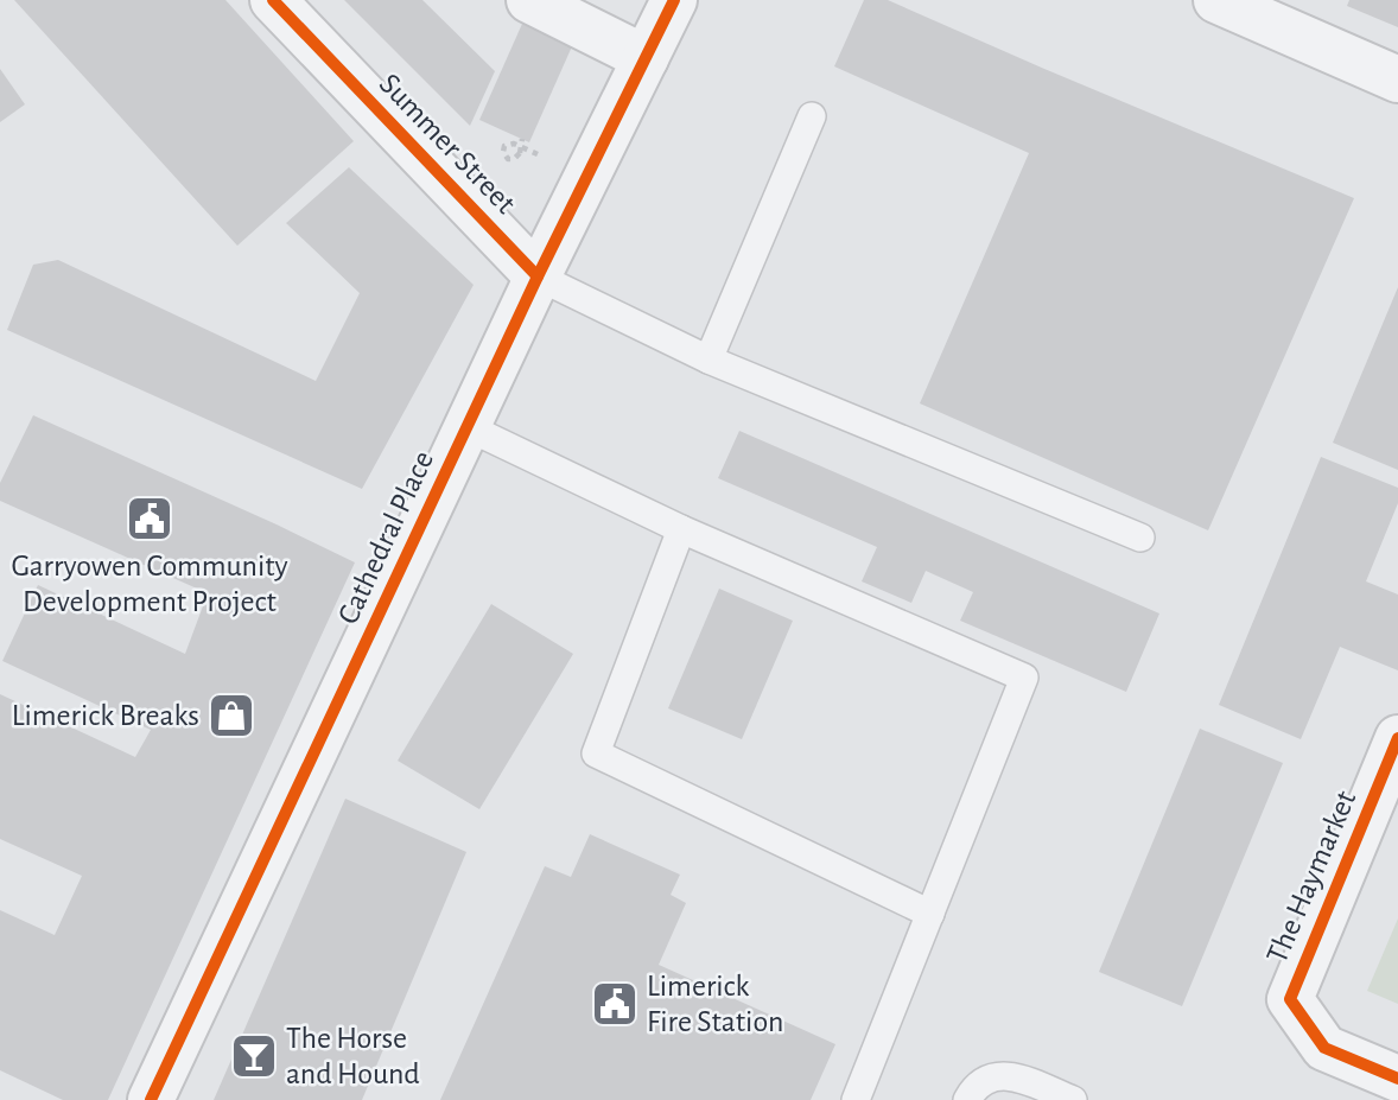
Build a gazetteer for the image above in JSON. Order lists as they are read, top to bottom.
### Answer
{
  "streets": {
    "street": ["Summer Street", "Cathedral Place", "The Haymarket"]
  },
  "crossings": [
    ["Summer Street", "Cathedral Place"]
  ],
  "places": {
    "public building": ["Garryowen Community Development Project", "Limerick Fire Station"],
    "shop": ["Limerick Breaks"],
    "bar": ["The Horse and Hound"]
  }
}
